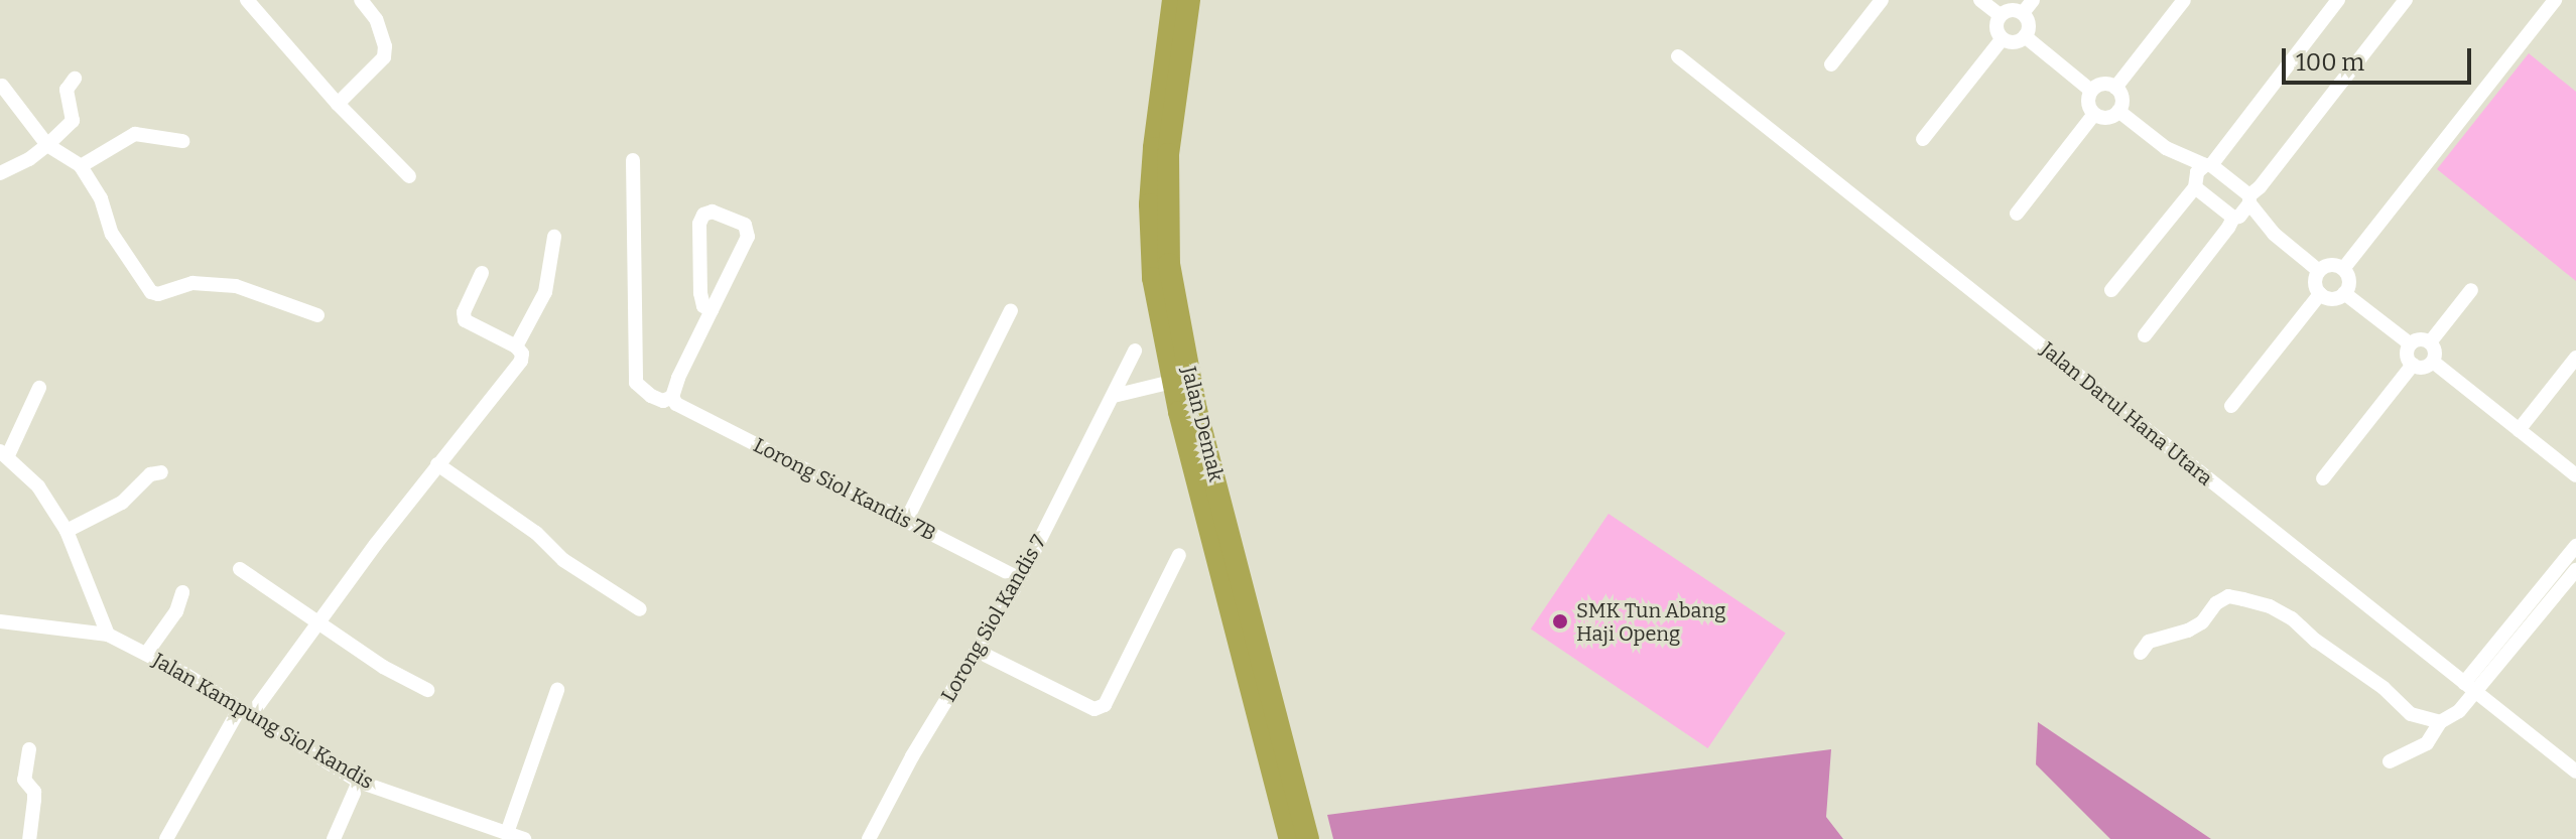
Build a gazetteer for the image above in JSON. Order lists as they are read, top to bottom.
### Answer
{
  "streets": {
    "highway": ["Jalan Demak"],
    "street": [
      "Jalan Darul Hana Utara",
      "Lorong Siol Kandis 7B",
      "Lorong Siol Kandis 7",
      "Jalan Kampung Siol Kandis"
    ]
  },
  "crossings": [
    ["Lorong Siol Kandis 7B", "Lorong Siol Kandis 7"]
  ],
  "places": ["SMK Tun Abang Haji Openg"],
  "scale_bar": "100 m"
}
